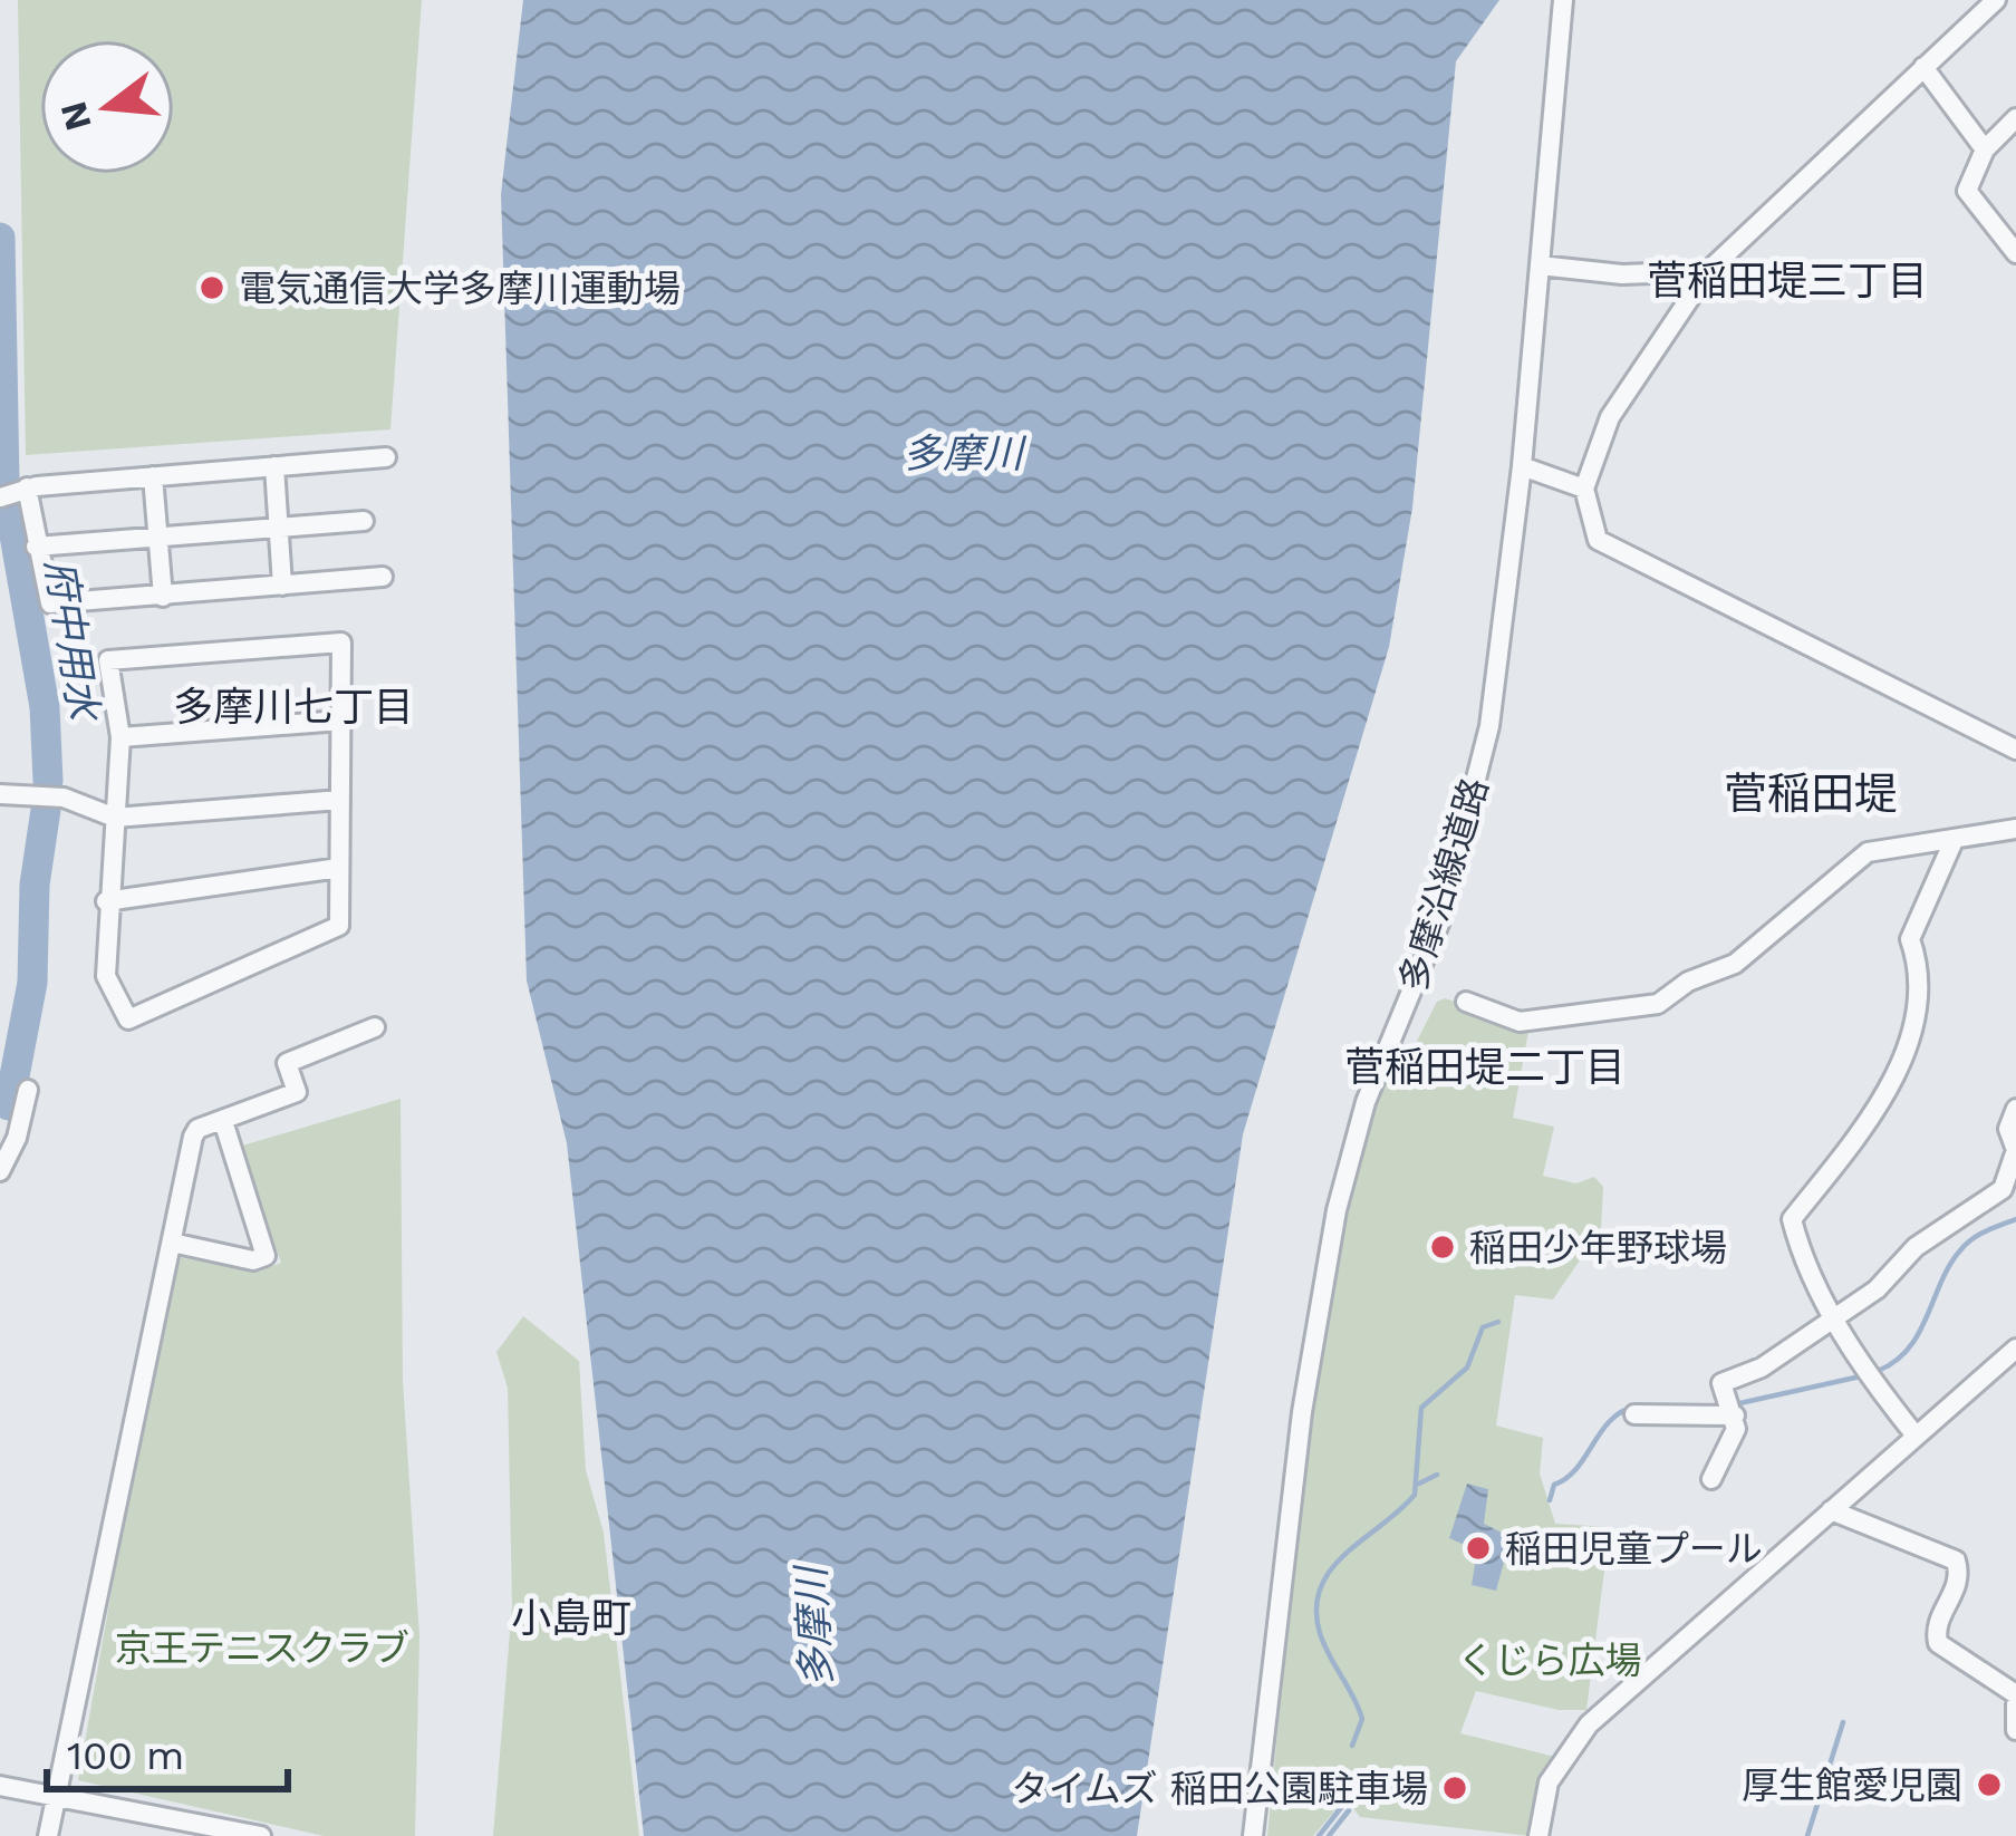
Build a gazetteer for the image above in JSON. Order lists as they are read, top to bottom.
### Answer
{
  "streets": {
    "street": ["多摩沿線道路"]
  },
  "districts": [
    "菅稲田堤三丁目",
    "多摩川七丁目",
    "菅稲田堤",
    "菅稲田堤二丁目",
    "小島町"
  ],
  "water": ["多摩川", "府中用水"],
  "parks": ["京王テニスクラブ", "くじら広場"],
  "places": [
    "電気通信大学多摩川運動場",
    "稲田少年野球場",
    "稲田児童プール",
    "厚生館愛児園",
    "タイムズ 稲田公園駐車場"
  ],
  "scale_bar": "100 m",
  "north": "left"
}
